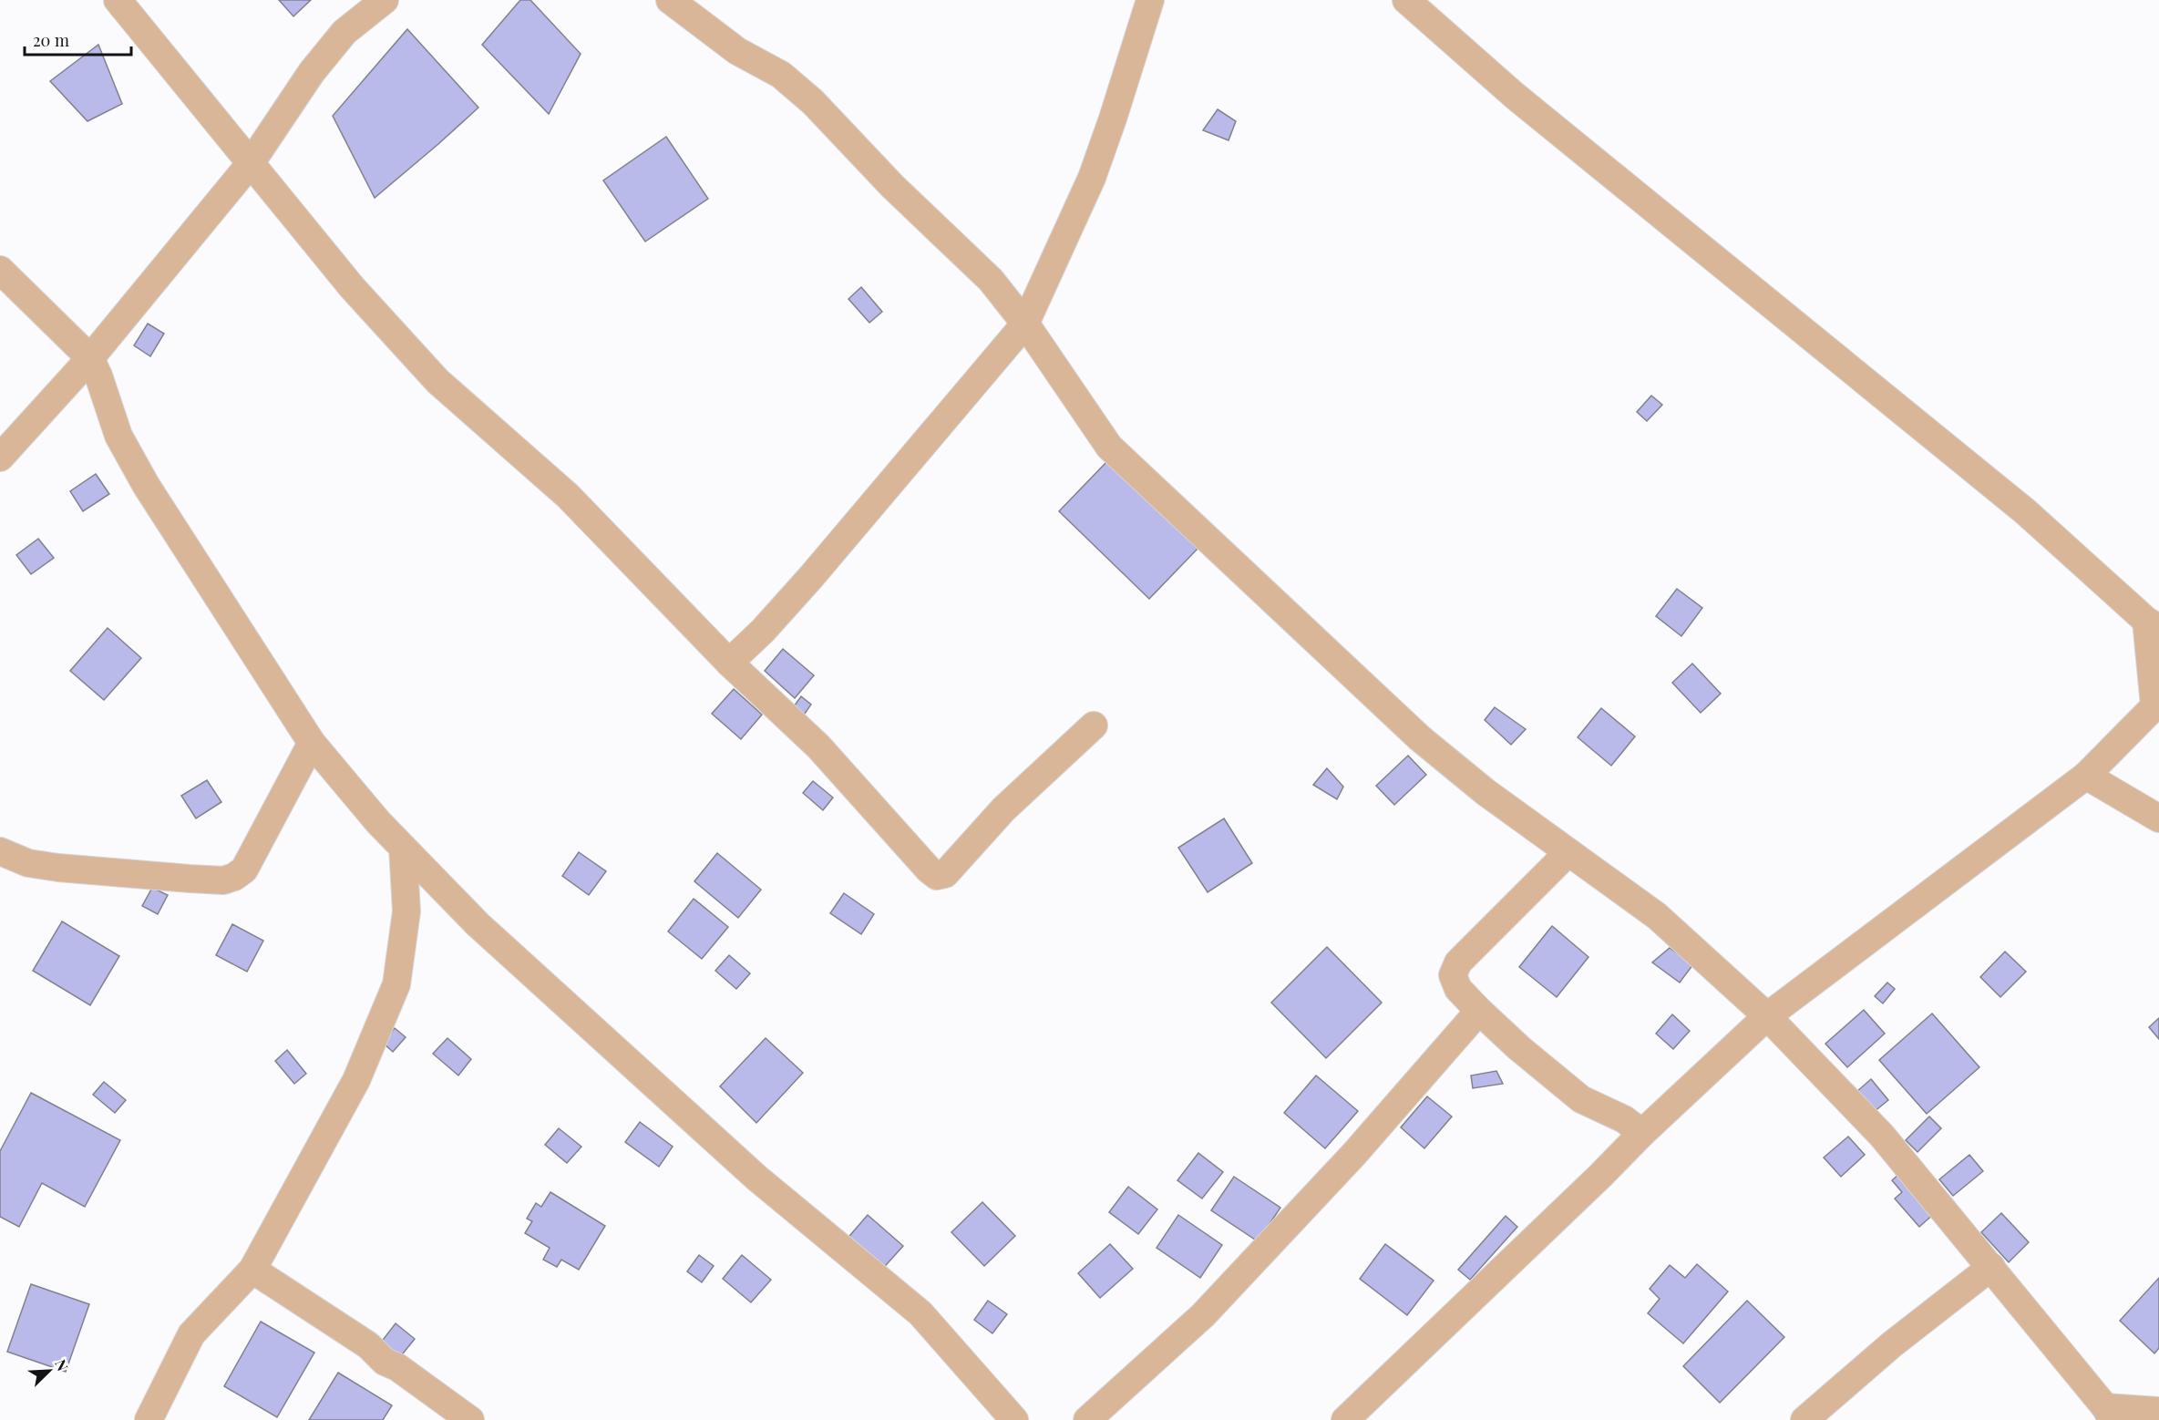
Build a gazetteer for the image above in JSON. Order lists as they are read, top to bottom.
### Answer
{
  "scale_bar": "20 m",
  "north": "top right"
}
